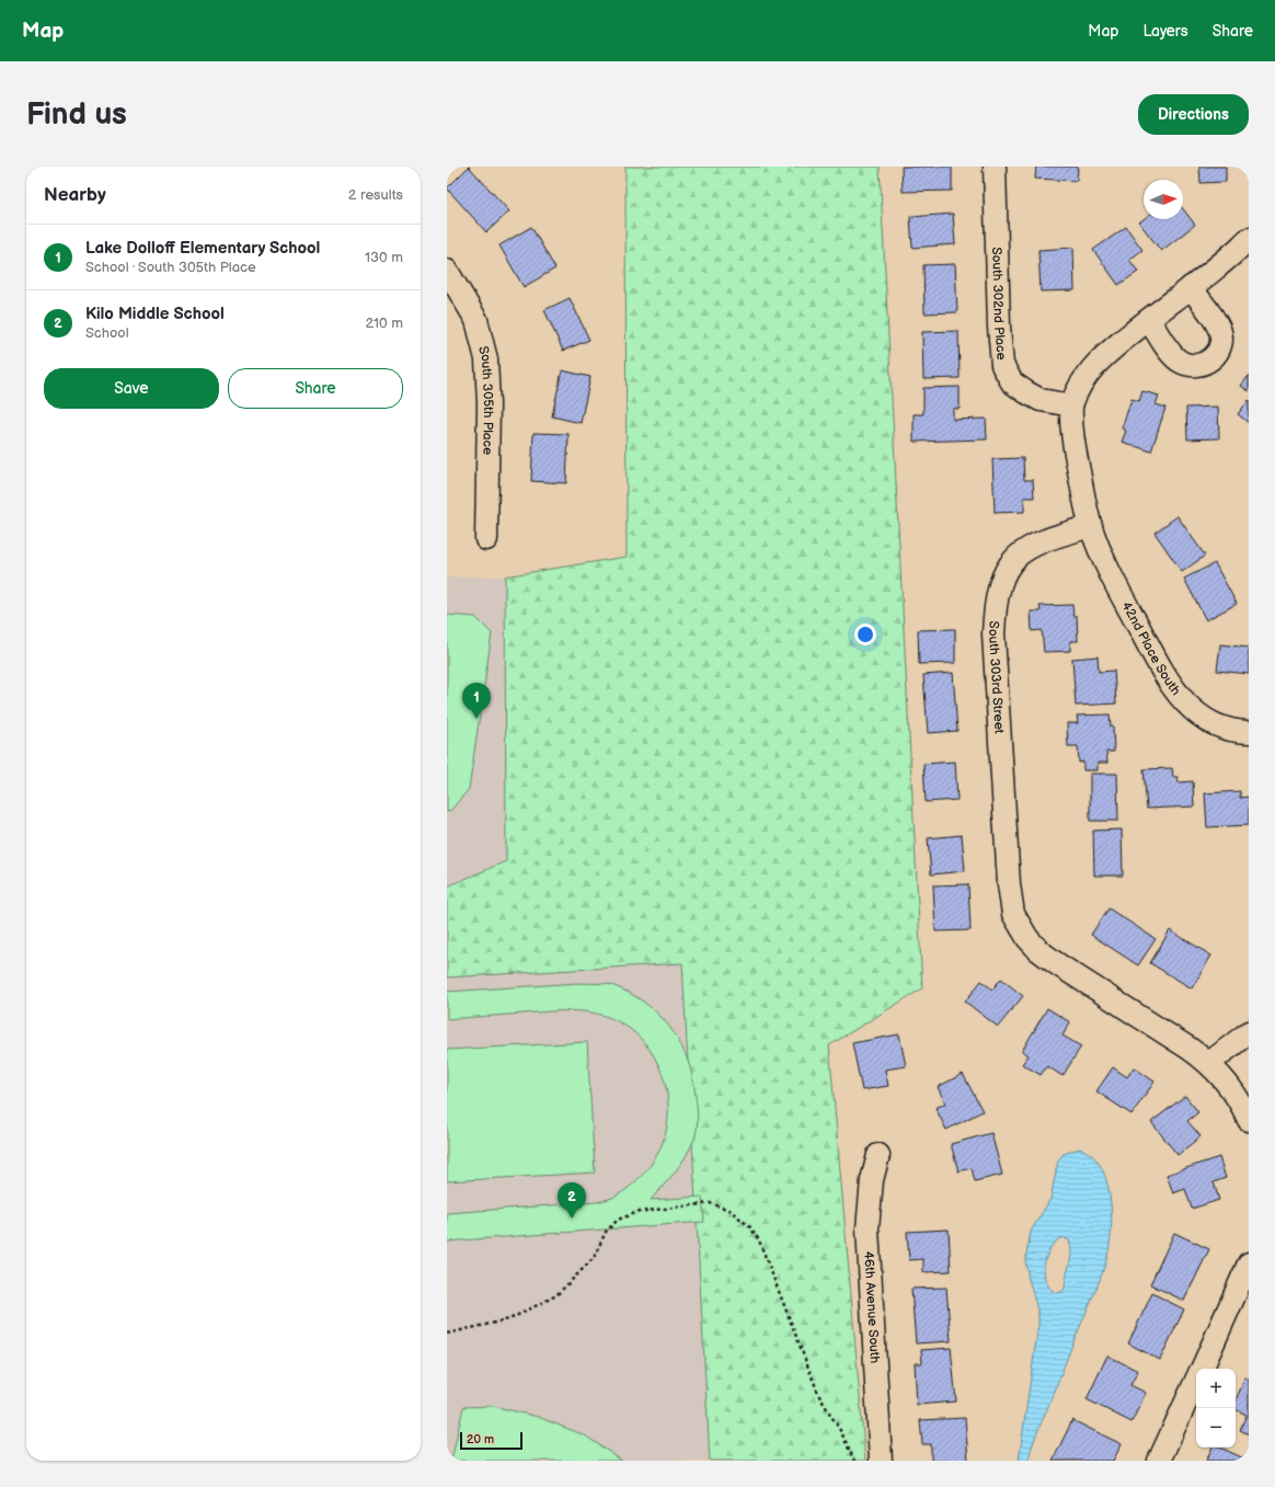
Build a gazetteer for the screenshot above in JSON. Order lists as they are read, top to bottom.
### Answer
{
  "streets": {
    "street": [
      "South 302nd Place",
      "South 305th Place",
      "42nd Place South",
      "South 303rd Street",
      "46th Avenue South"
    ]
  },
  "crossings": [
    ["42nd Place South", "South 303rd Street"]
  ],
  "scale_bar": "20 m",
  "north": "right",
  "page": {
    "header": "Map",
    "nav": ["Map", "Layers", "Share"],
    "buttons": [
      "Directions",
      ["Save", "Share"]
    ],
    "title": "Find us",
    "heading": ["Nearby", "2 results"],
    "list": [
      {
        "mark": "1",
        "name": "Lake Dolloff Elementary School",
        "note": "School · South 305th Place",
        "value": "130 m"
      },
      {
        "mark": "2",
        "name": "Kilo Middle School",
        "note": "School",
        "value": "210 m"
      }
    ],
    "pins": ["1", "2"],
    "map_buttons": ["+", "−"],
    "scale": "20 m"
  }
}
